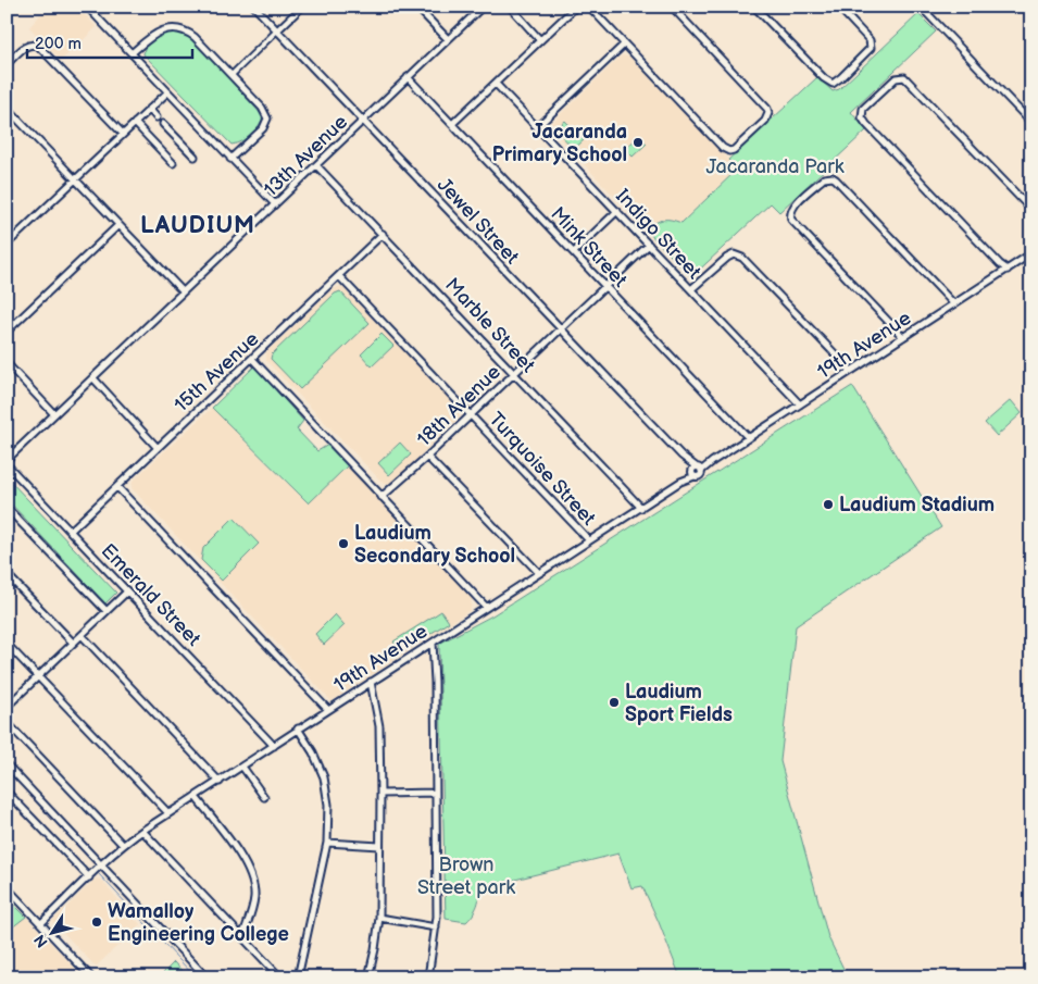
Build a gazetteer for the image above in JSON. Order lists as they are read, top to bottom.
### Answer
{
  "streets": {
    "street": [
      "13th Avenue",
      "Jewel Street",
      "Indigo Street",
      "Mink Street",
      "Marble Street",
      "19th Avenue",
      "15th Avenue",
      "18th Avenue",
      "Turquoise Street",
      "Emerald Street"
    ]
  },
  "crossings": [
    ["13th Avenue", "Jewel Street"],
    ["13th Avenue", "Mink Street"],
    ["13th Avenue", "Marble Street"],
    ["Jewel Street", "19th Avenue"],
    ["Jewel Street", "18th Avenue"],
    ["Indigo Street", "19th Avenue"],
    ["Indigo Street", "18th Avenue"],
    ["Mink Street", "19th Avenue"],
    ["Mink Street", "18th Avenue"],
    ["Marble Street", "19th Avenue"],
    ["Marble Street", "15th Avenue"],
    ["Marble Street", "18th Avenue"],
    ["19th Avenue", "Turquoise Street"],
    ["19th Avenue", "Emerald Street"],
    ["15th Avenue", "Turquoise Street"],
    ["15th Avenue", "Emerald Street"],
    ["18th Avenue", "Turquoise Street"]
  ],
  "districts": ["LAUDIUM"],
  "parks": ["Jacaranda Park", "Brown Street park"],
  "places": [
    "Jacaranda Primary School",
    "Laudium Stadium",
    "Laudium Secondary School",
    "Laudium Sport Fields",
    "Wamalloy Engineering College"
  ],
  "scale_bar": "200 m",
  "north": "bottom left"
}
